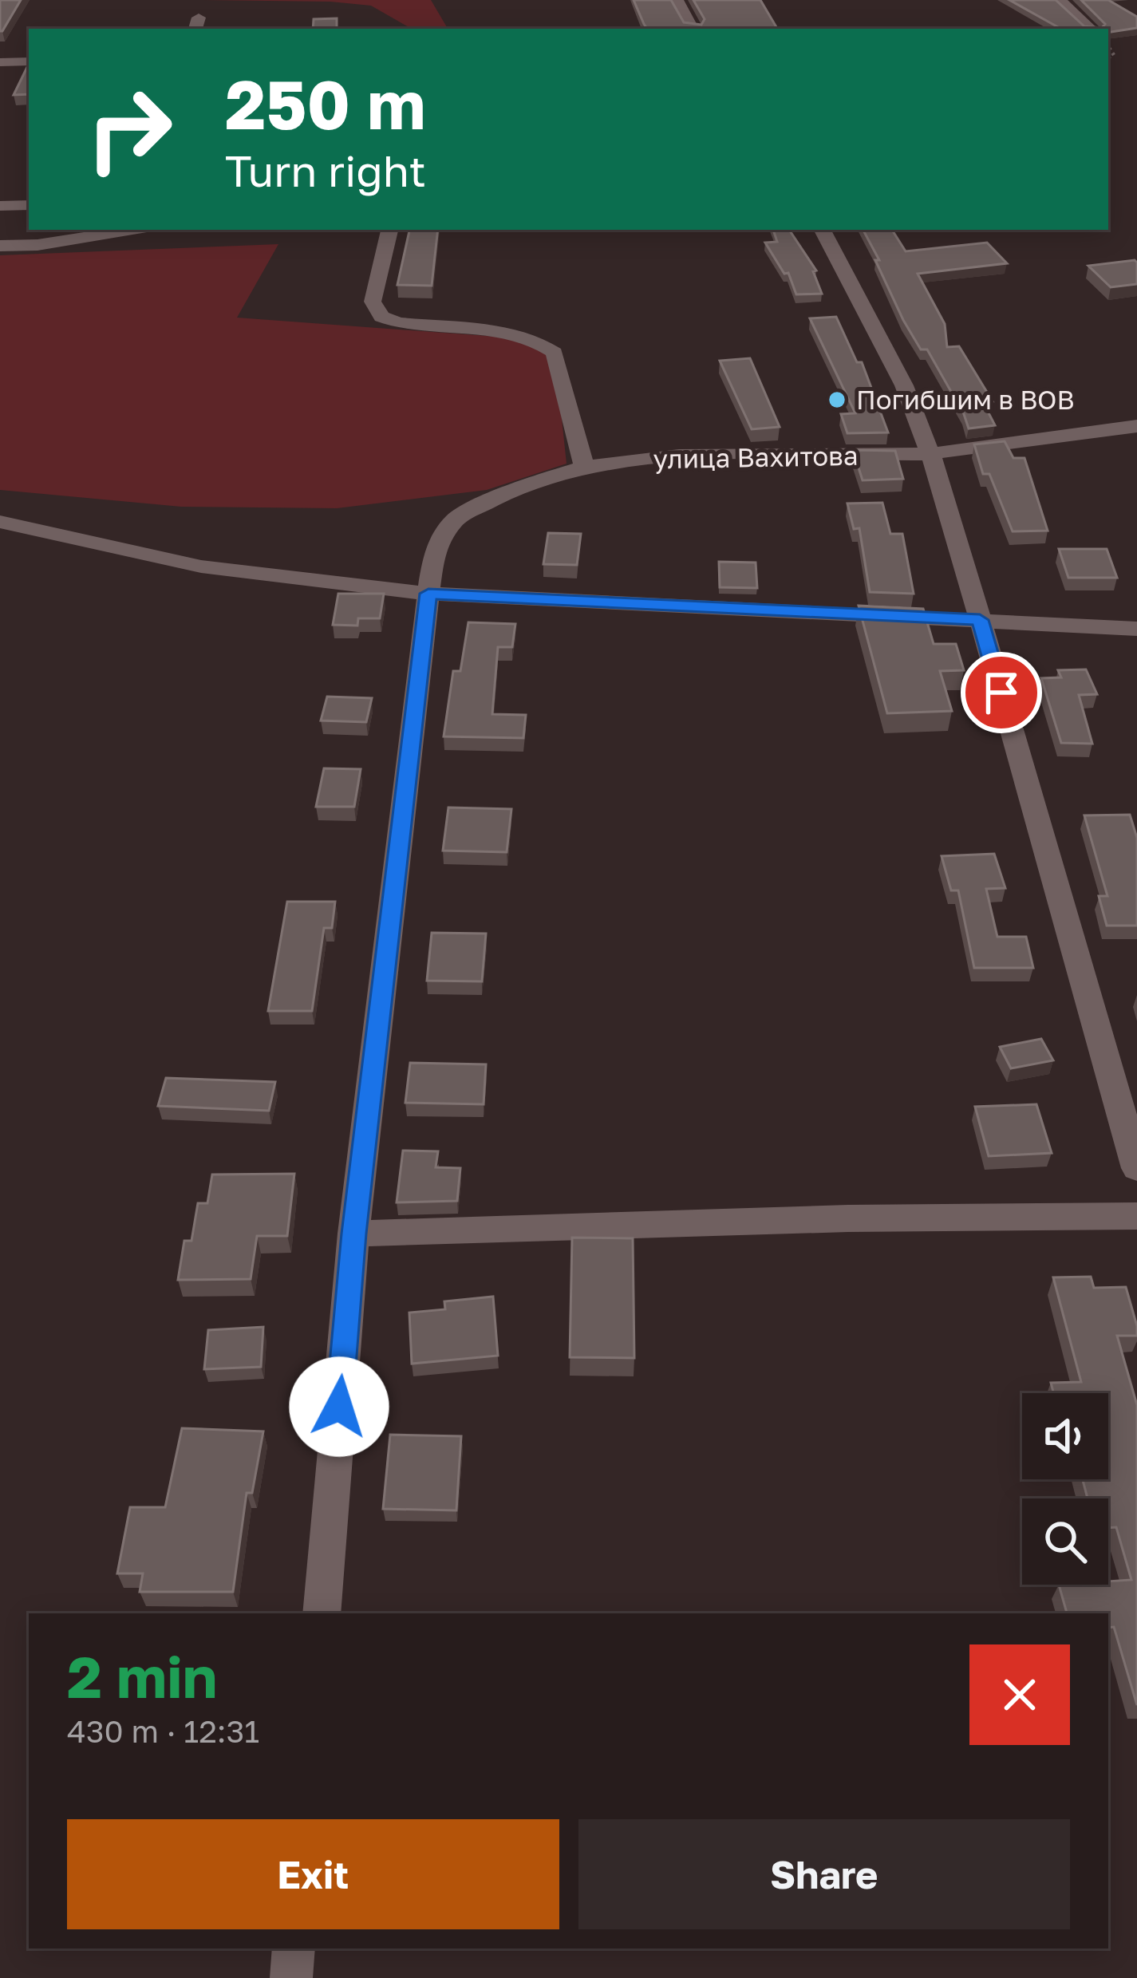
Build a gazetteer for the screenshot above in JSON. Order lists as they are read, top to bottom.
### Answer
{
  "streets": {
    "street": ["улица Вахитова"]
  },
  "places": ["Погибшим в ВОВ"],
  "page": {
    "turn": ["250 m", "Turn right"],
    "heading": ["2 min", "430 m · 12:31"],
    "buttons": ["Exit", "Share"]
  }
}
